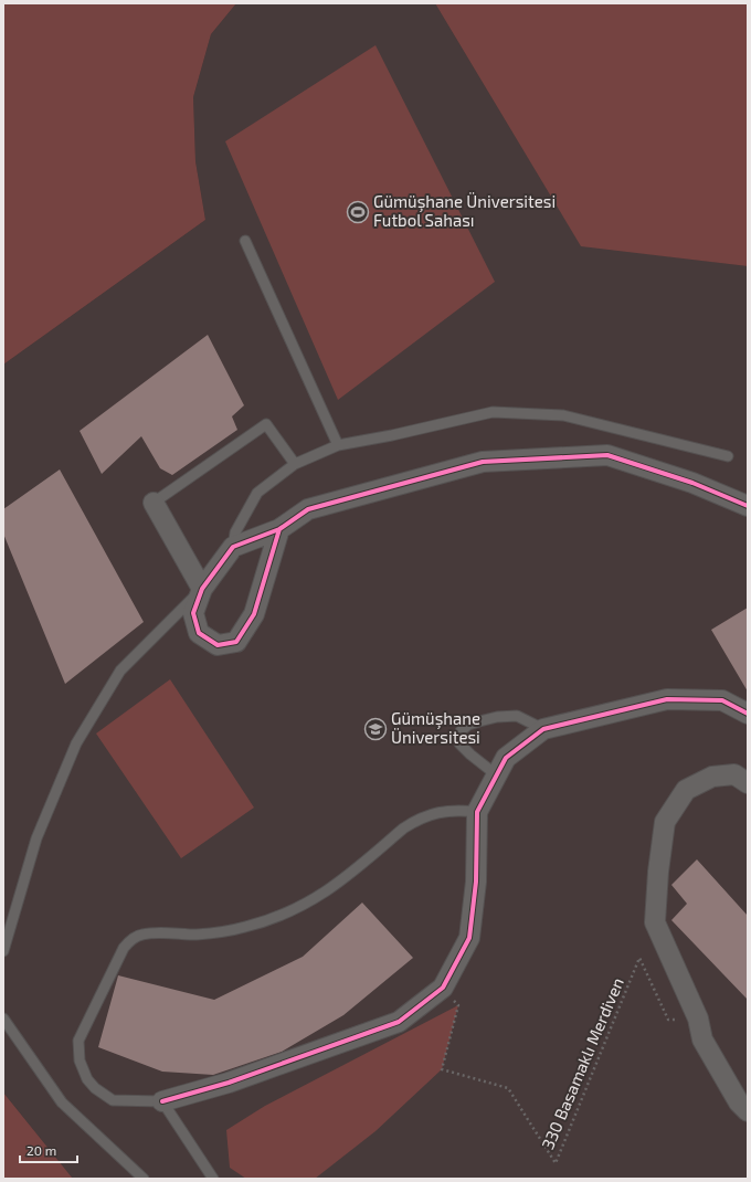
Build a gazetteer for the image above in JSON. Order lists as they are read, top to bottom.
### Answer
{
  "streets": {
    "path": ["330 Basamaklı Merdiven"]
  },
  "places": {
    "sports": ["Gümüşhane Üniversitesi Futbol Sahası"],
    "school or university": ["Gümüşhane Üniversitesi"]
  },
  "scale_bar": "20 m"
}
